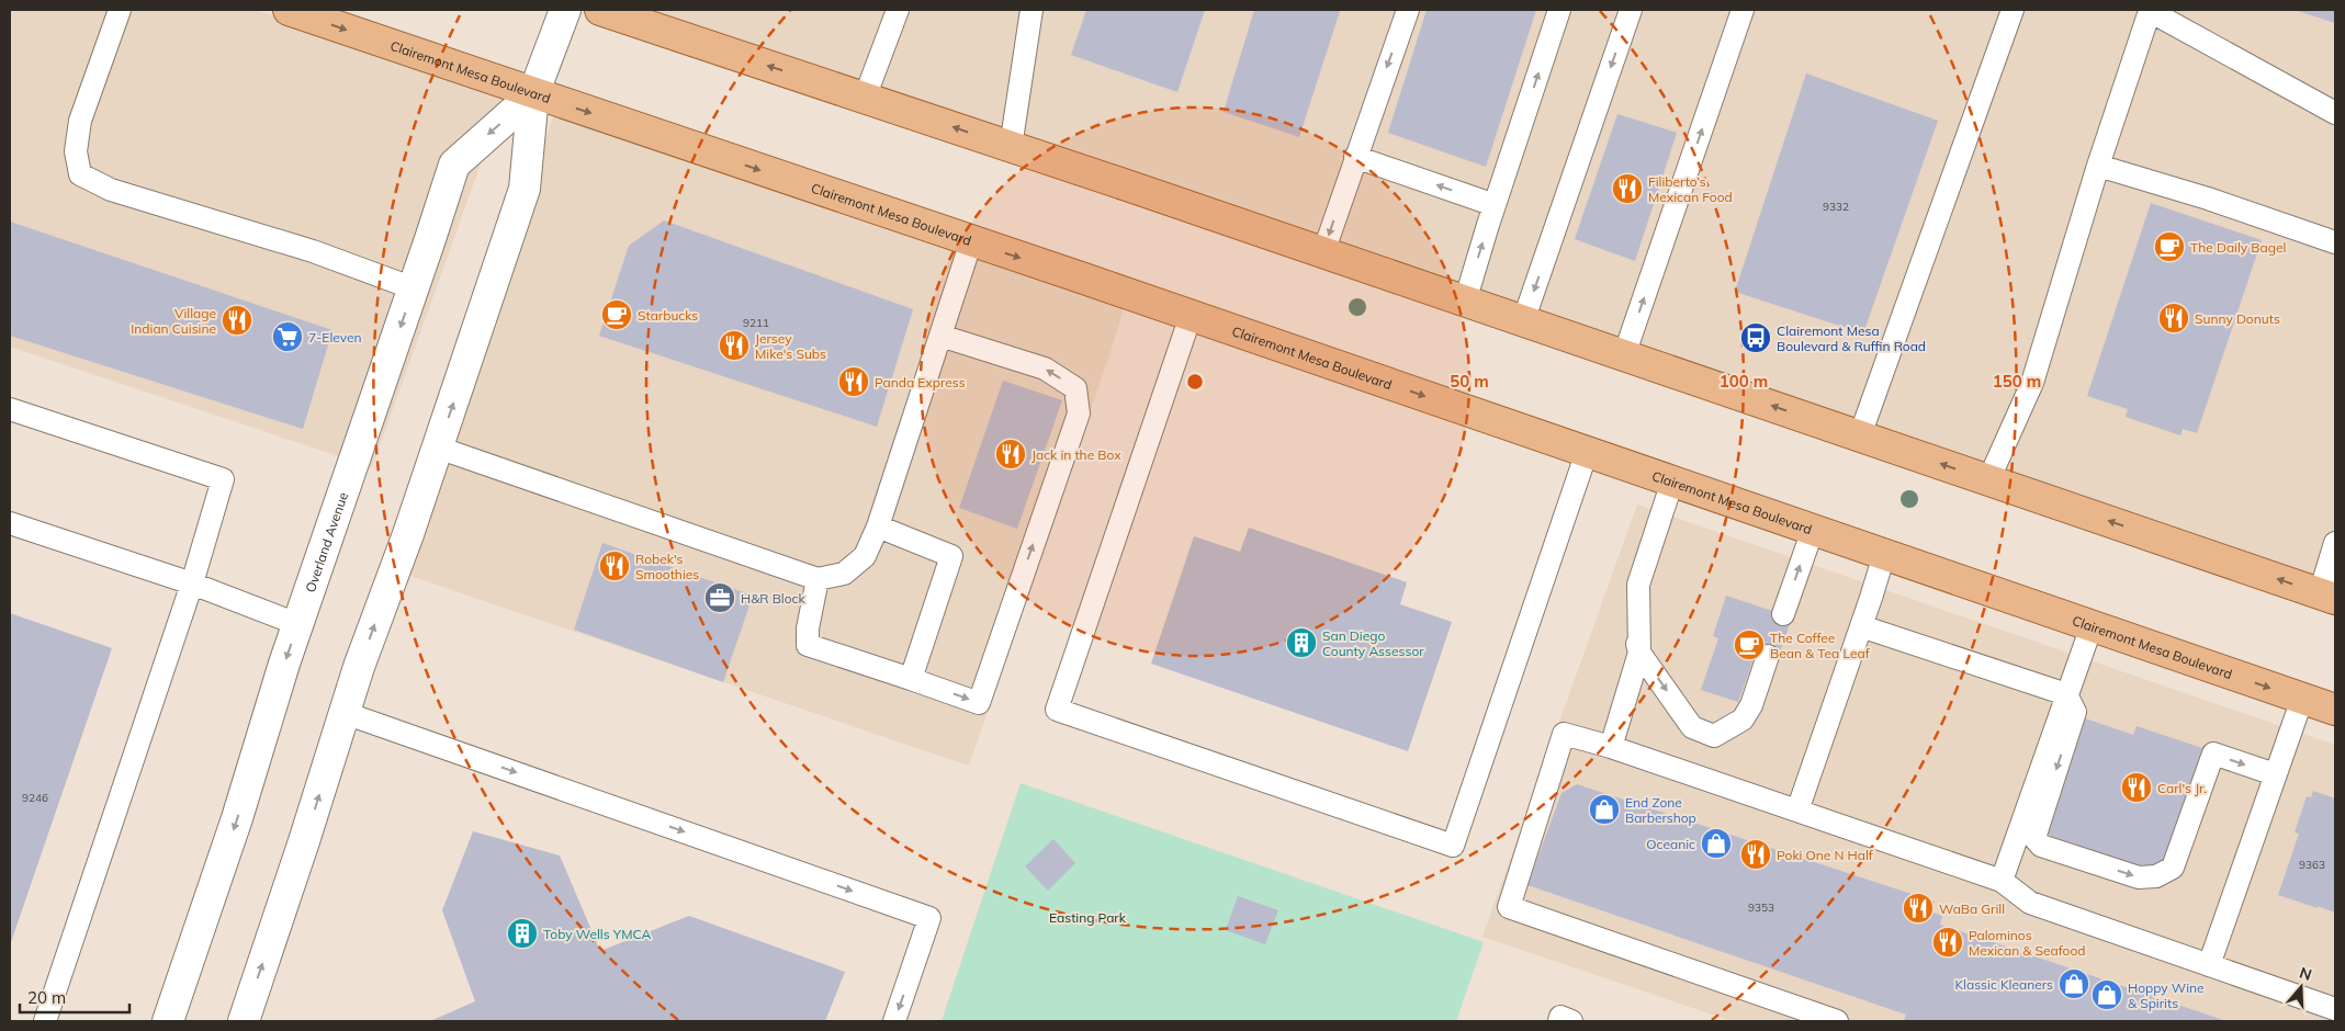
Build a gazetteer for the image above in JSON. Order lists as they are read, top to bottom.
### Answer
{
  "streets": {
    "main road": ["Clairemont Mesa Boulevard"],
    "street": ["Overland Avenue"]
  },
  "crossings": [
    ["Clairemont Mesa Boulevard", "Overland Avenue"]
  ],
  "parks": ["Easting Park"],
  "places": {
    "restaurant": [
      "Filiberto’s Mexican Food",
      "Sunny Donuts",
      "Village Indian Cuisine",
      "Jersey Mike's Subs",
      "Panda Express",
      "Jack in the Box",
      "Robek's Smoothies",
      "Carl's Jr.",
      "Poki One N Half",
      "WaBa Grill",
      "Palominos Mexican & Seafood"
    ],
    "cafe": ["The Daily Bagel", "Starbucks", "The Coffee Bean & Tea Leaf"],
    "supermarket": ["7-Eleven"],
    "bus stop": ["Clairemont Mesa Boulevard & Ruffin Road"],
    "office": ["H&R Block"],
    "building": ["San Diego County Assessor", "Toby Wells YMCA"],
    "shop": [
      "End Zone Barbershop",
      "Oceanic",
      "Klassic Kleaners",
      "Hoppy Wine & Spirits"
    ]
  },
  "house_numbers": [
    "9332",
    "9211",
    "9246",
    "9363",
    "9353"
  ],
  "scale_bar": "20 m",
  "north": "top",
  "rings": ["50 m", "100 m", "150 m"]
}
